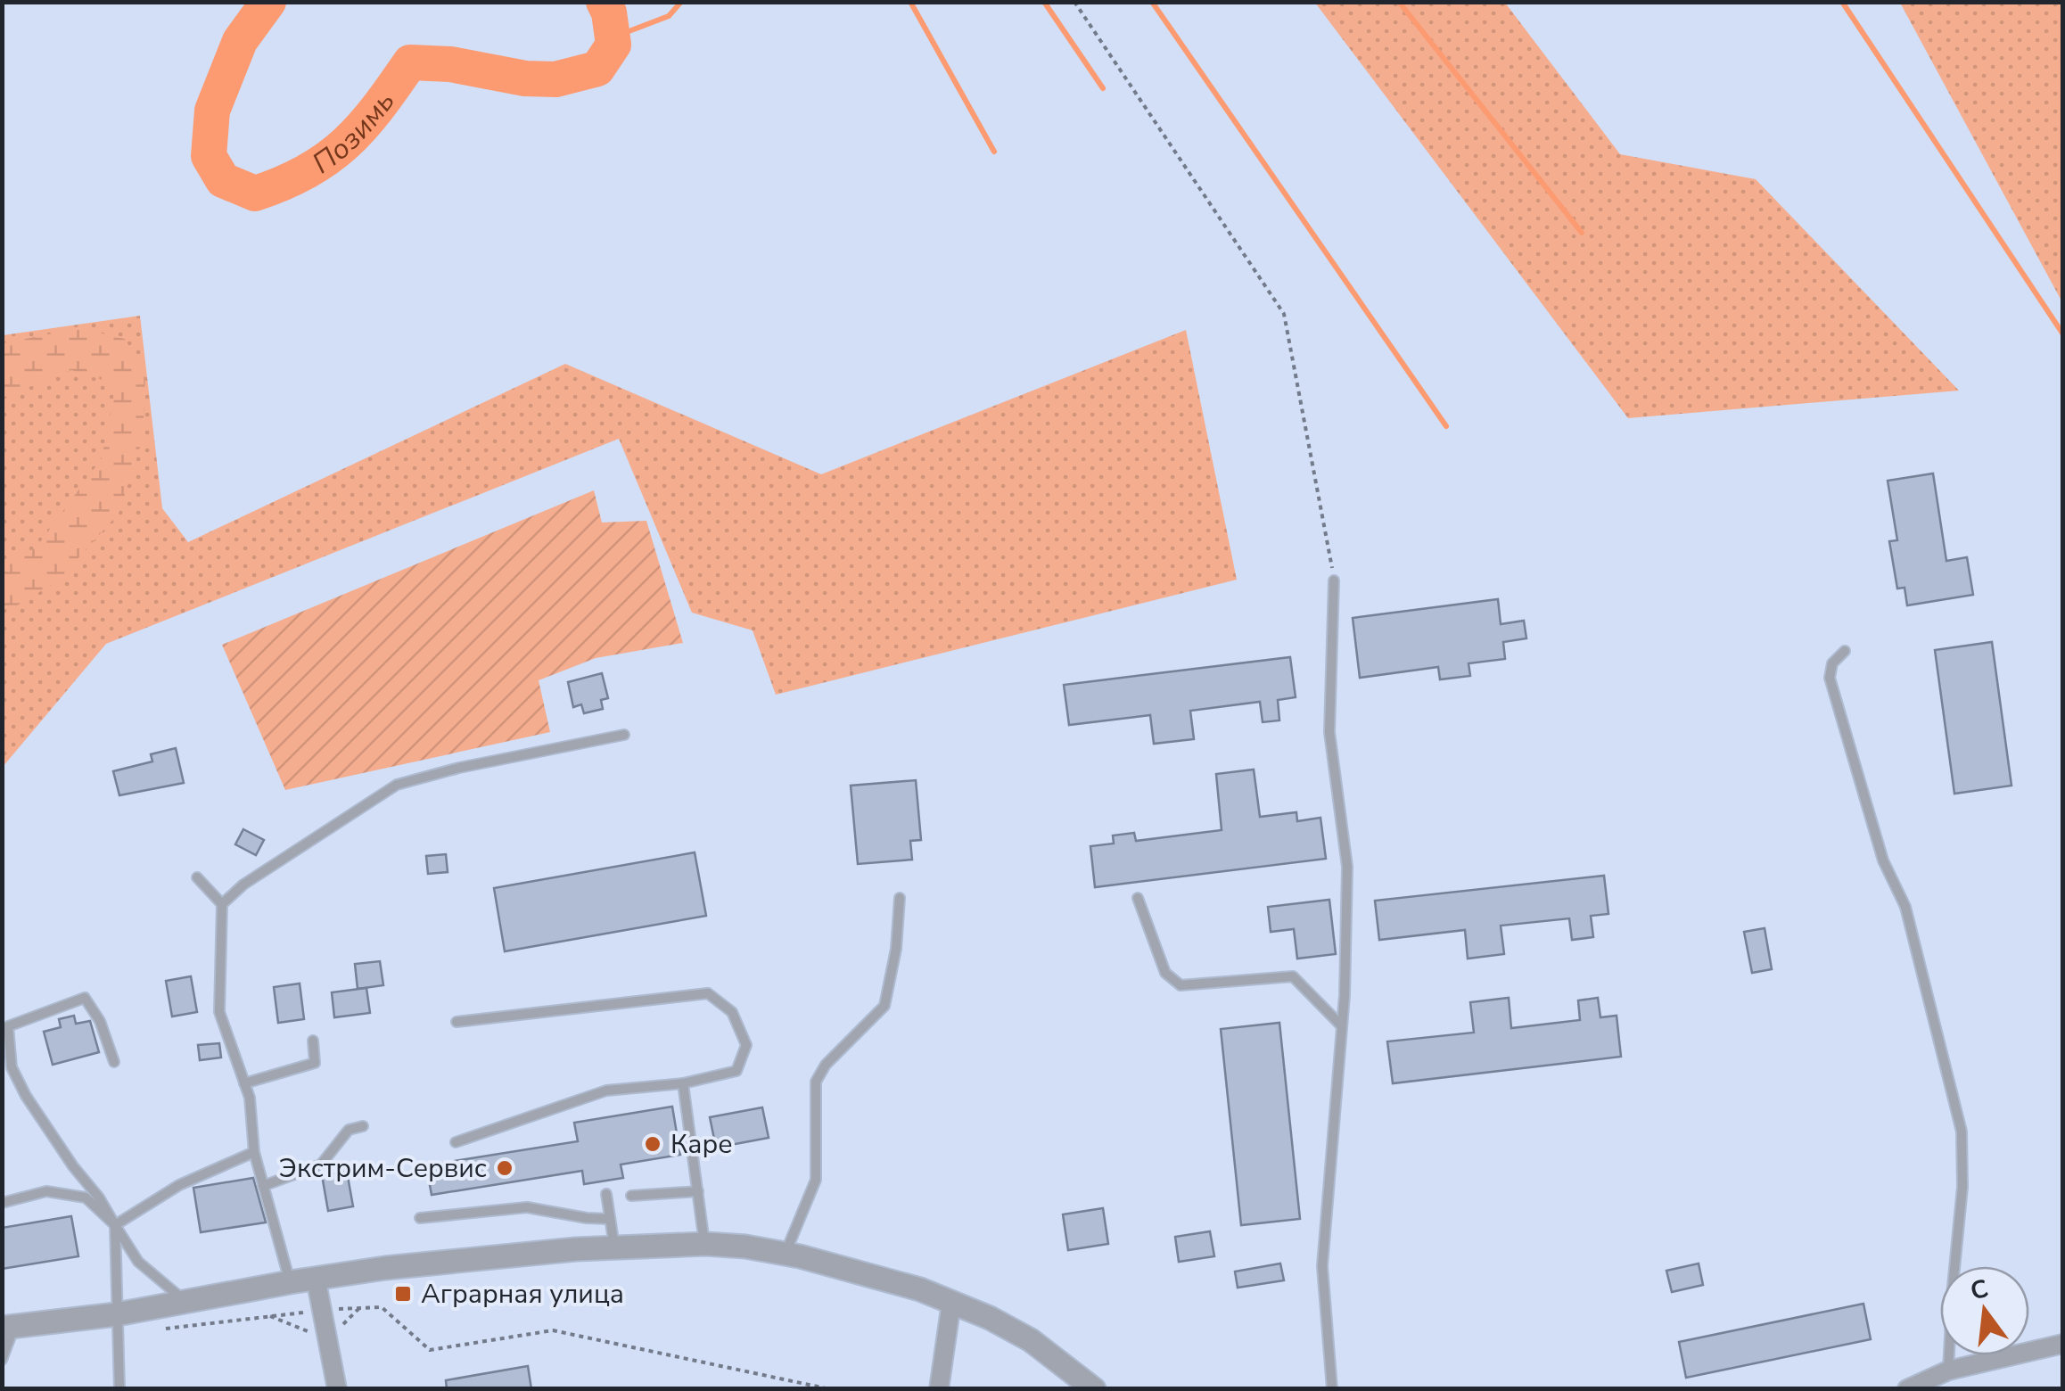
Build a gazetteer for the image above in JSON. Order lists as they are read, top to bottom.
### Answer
{
  "water": ["Позимь"],
  "places": {
    "other": ["Каре", "Экстрим-Сервис"],
    "transit": ["Аграрная улица"]
  },
  "north": "top"
}
